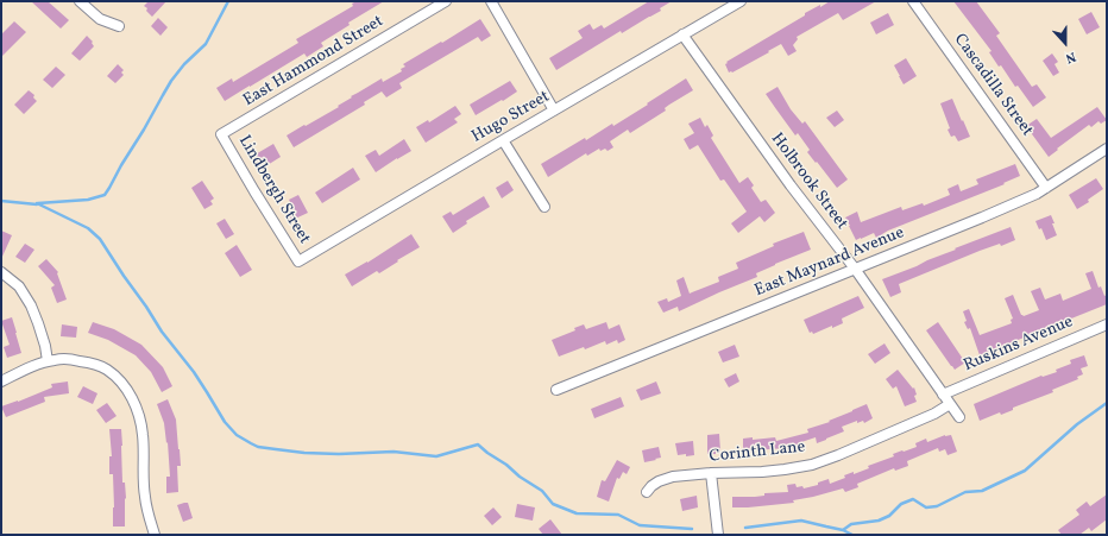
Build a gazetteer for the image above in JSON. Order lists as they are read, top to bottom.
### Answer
{
  "streets": {
    "street": [
      "East Hammond Street",
      "Cascadilla Street",
      "Hugo Street",
      "Holbrook Street",
      "Lindbergh Street",
      "East Maynard Avenue",
      "Ruskins Avenue",
      "Corinth Lane"
    ]
  },
  "crossings": [
    ["East Hammond Street", "Lindbergh Street"],
    ["Cascadilla Street", "East Maynard Avenue"],
    ["Hugo Street", "Holbrook Street"],
    ["Hugo Street", "Lindbergh Street"],
    ["Holbrook Street", "East Maynard Avenue"],
    ["Holbrook Street", "Ruskins Avenue"],
    ["Holbrook Street", "Corinth Lane"]
  ],
  "north": "bottom"
}
